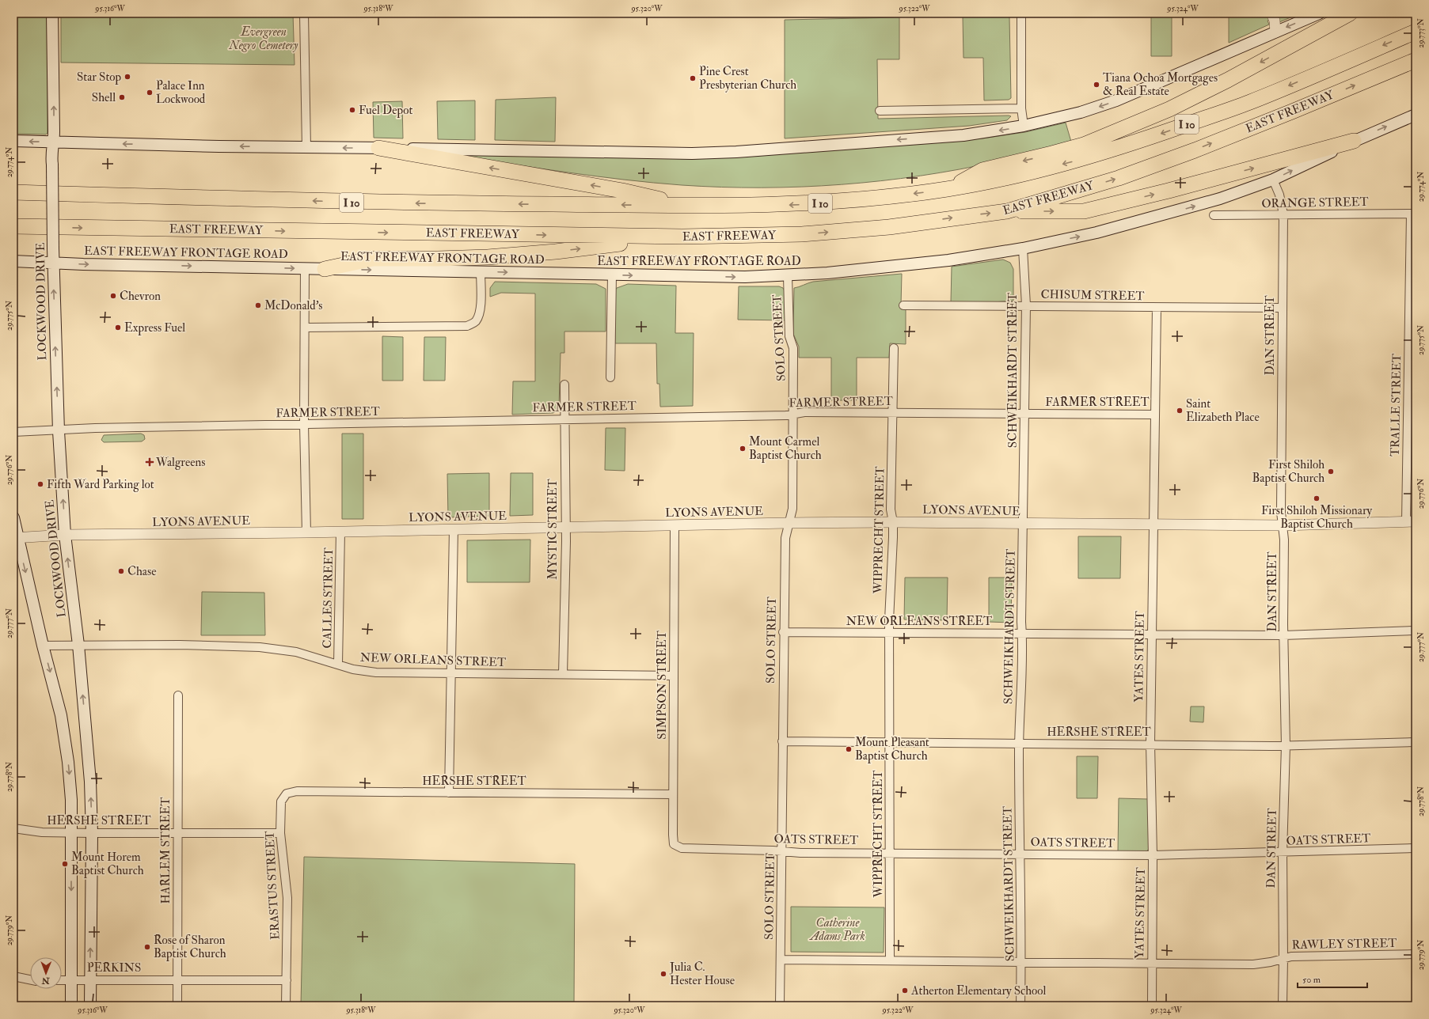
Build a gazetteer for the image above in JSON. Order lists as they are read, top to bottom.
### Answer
{
  "streets": {
    "highway": ["EAST FREEWAY", "I 10"],
    "main road": ["EAST FREEWAY FRONTAGE ROAD", "LOCKWOOD DRIVE"],
    "street": [
      "ORANGE STREET",
      "CHISUM STREET",
      "DAN STREET",
      "SOLO STREET",
      "SCHWEIKHARDT STREET",
      "FARMER STREET",
      "TRALLE STREET",
      "LYONS AVENUE",
      "MYSTIC STREET",
      "WIPPRECHT STREET",
      "CALLES STREET",
      "NEW ORLEANS STREET",
      "YATES STREET",
      "SIMPSON STREET",
      "HERSHE STREET",
      "OATS STREET",
      "HARLEM STREET",
      "ERASTUS STREET",
      "RAWLEY STREET",
      "PERKINS"
    ]
  },
  "crossings": [
    ["ORANGE STREET", "DAN STREET"],
    ["ORANGE STREET", "TRALLE STREET"],
    ["EAST FREEWAY FRONTAGE ROAD", "LOCKWOOD DRIVE"],
    ["EAST FREEWAY FRONTAGE ROAD", "DAN STREET"],
    ["EAST FREEWAY FRONTAGE ROAD", "SOLO STREET"],
    ["EAST FREEWAY FRONTAGE ROAD", "SCHWEIKHARDT STREET"],
    ["CHISUM STREET", "DAN STREET"],
    ["CHISUM STREET", "SCHWEIKHARDT STREET"],
    ["CHISUM STREET", "YATES STREET"],
    ["LOCKWOOD DRIVE", "FARMER STREET"],
    ["LOCKWOOD DRIVE", "LYONS AVENUE"],
    ["LOCKWOOD DRIVE", "NEW ORLEANS STREET"],
    ["LOCKWOOD DRIVE", "HERSHE STREET"],
    ["LOCKWOOD DRIVE", "PERKINS"],
    ["DAN STREET", "LYONS AVENUE"],
    ["DAN STREET", "NEW ORLEANS STREET"],
    ["DAN STREET", "HERSHE STREET"],
    ["DAN STREET", "OATS STREET"],
    ["DAN STREET", "RAWLEY STREET"],
    ["SOLO STREET", "FARMER STREET"],
    ["SOLO STREET", "LYONS AVENUE"],
    ["SOLO STREET", "NEW ORLEANS STREET"],
    ["SOLO STREET", "HERSHE STREET"],
    ["SOLO STREET", "OATS STREET"],
    ["SOLO STREET", "RAWLEY STREET"],
    ["SCHWEIKHARDT STREET", "FARMER STREET"],
    ["SCHWEIKHARDT STREET", "LYONS AVENUE"],
    ["SCHWEIKHARDT STREET", "NEW ORLEANS STREET"],
    ["SCHWEIKHARDT STREET", "HERSHE STREET"],
    ["SCHWEIKHARDT STREET", "OATS STREET"],
    ["SCHWEIKHARDT STREET", "RAWLEY STREET"],
    ["FARMER STREET", "MYSTIC STREET"],
    ["FARMER STREET", "WIPPRECHT STREET"],
    ["FARMER STREET", "YATES STREET"],
    ["TRALLE STREET", "LYONS AVENUE"],
    ["LYONS AVENUE", "MYSTIC STREET"],
    ["LYONS AVENUE", "WIPPRECHT STREET"],
    ["LYONS AVENUE", "CALLES STREET"],
    ["LYONS AVENUE", "YATES STREET"],
    ["LYONS AVENUE", "SIMPSON STREET"],
    ["MYSTIC STREET", "NEW ORLEANS STREET"],
    ["WIPPRECHT STREET", "NEW ORLEANS STREET"],
    ["WIPPRECHT STREET", "HERSHE STREET"],
    ["WIPPRECHT STREET", "OATS STREET"],
    ["WIPPRECHT STREET", "RAWLEY STREET"],
    ["CALLES STREET", "NEW ORLEANS STREET"],
    ["NEW ORLEANS STREET", "YATES STREET"],
    ["NEW ORLEANS STREET", "SIMPSON STREET"],
    ["YATES STREET", "HERSHE STREET"],
    ["YATES STREET", "OATS STREET"],
    ["YATES STREET", "RAWLEY STREET"],
    ["SIMPSON STREET", "HERSHE STREET"],
    ["SIMPSON STREET", "OATS STREET"],
    ["HERSHE STREET", "HARLEM STREET"],
    ["HERSHE STREET", "ERASTUS STREET"],
    ["HARLEM STREET", "PERKINS"],
    ["ERASTUS STREET", "PERKINS"]
  ],
  "one_way": ["EAST FREEWAY FRONTAGE ROAD"],
  "parks": ["Evergreen Negro Cemetery", "Catherine Adams Park"],
  "places": {
    "other": [
      "Star Stop",
      "Pine Crest Presbyterian Church",
      "Tiana Ochoa Mortgages & Real Estate",
      "Palace Inn Lockwood",
      "Shell",
      "Fuel Depot",
      "Chevron",
      "McDonald's",
      "Express Fuel",
      "Saint Elizabeth Place",
      "Mount Carmel Baptist Church",
      "First Shiloh Baptist Church",
      "Fifth Ward Parking lot",
      "First Shiloh Missionary Baptist Church",
      "Chase",
      "Mount Pleasant Baptist Church",
      "Mount Horem Baptist Church",
      "Rose of Sharon Baptist Church",
      "Julia C. Hester House",
      "Atherton Elementary School"
    ],
    "health": ["Walgreens"]
  },
  "scale_bar": "50 m",
  "north": "bottom",
  "coordinates": [
    "95.316°W",
    "95.318°W",
    "95.320°W",
    "95.322°W",
    "95.324°W",
    "29.773°N",
    "29.774°N",
    "29.775°N",
    "29.776°N",
    "29.777°N",
    "29.778°N",
    "29.779°N"
  ]
}
